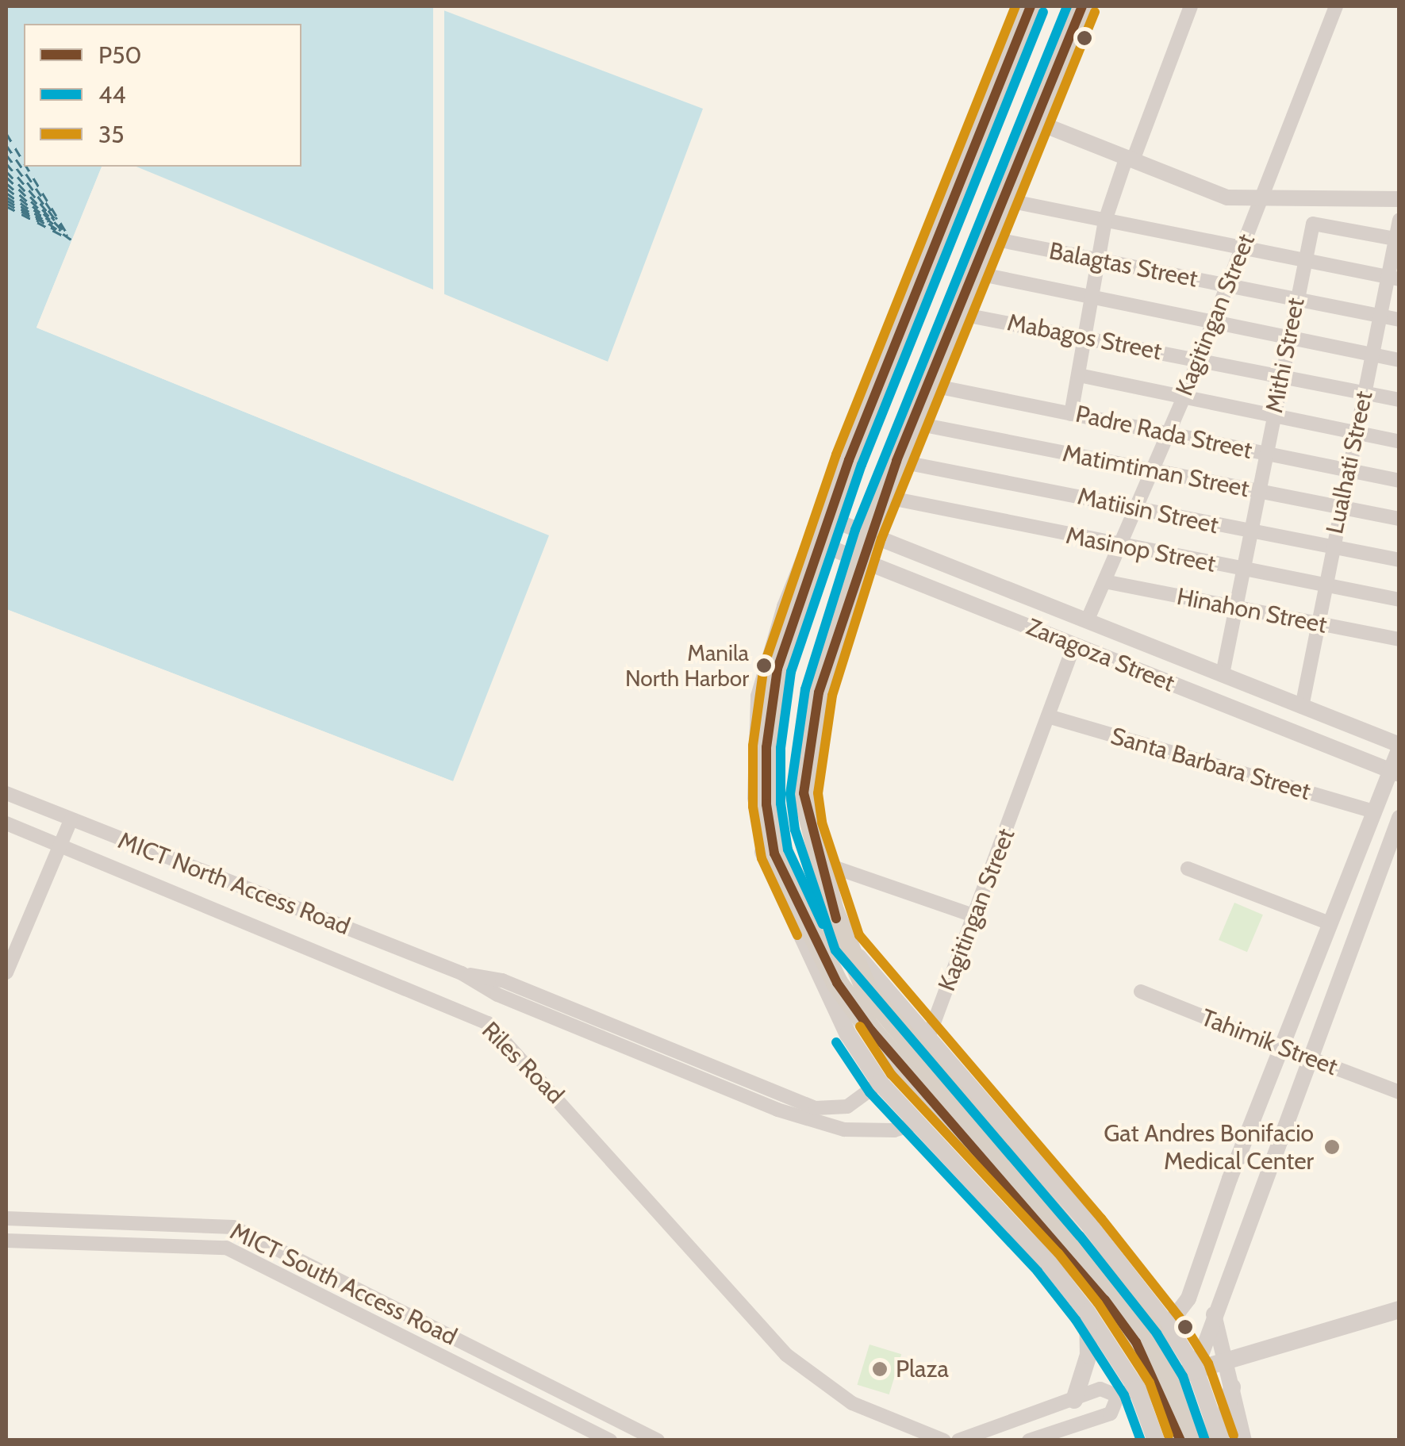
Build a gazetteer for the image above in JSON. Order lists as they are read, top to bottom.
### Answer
{
  "streets": {
    "street": [
      "Balagtas Street",
      "Kagitingan Street",
      "Mabagos Street",
      "Mithi Street",
      "Padre Rada Street",
      "Lualhati Street",
      "Matimtiman Street",
      "Matiisin Street",
      "Masinop Street",
      "Hinahon Street",
      "Zaragoza Street",
      "Santa Barbara Street",
      "MICT North Access Road",
      "Tahimik Street",
      "Riles Road",
      "MICT South Access Road"
    ]
  },
  "crossings": [
    ["Balagtas Street", "Kagitingan Street"],
    ["Balagtas Street", "Mithi Street"],
    ["Balagtas Street", "Lualhati Street"],
    ["Kagitingan Street", "Mabagos Street"],
    ["Kagitingan Street", "Padre Rada Street"],
    ["Kagitingan Street", "Matimtiman Street"],
    ["Kagitingan Street", "Matiisin Street"],
    ["Kagitingan Street", "Masinop Street"],
    ["Kagitingan Street", "Hinahon Street"],
    ["Kagitingan Street", "Zaragoza Street"],
    ["Kagitingan Street", "Santa Barbara Street"],
    ["Mabagos Street", "Mithi Street"],
    ["Mabagos Street", "Lualhati Street"],
    ["Mithi Street", "Padre Rada Street"],
    ["Mithi Street", "Lualhati Street"],
    ["Mithi Street", "Matimtiman Street"],
    ["Mithi Street", "Matiisin Street"],
    ["Mithi Street", "Masinop Street"],
    ["Mithi Street", "Hinahon Street"],
    ["Mithi Street", "Zaragoza Street"],
    ["Padre Rada Street", "Lualhati Street"],
    ["Lualhati Street", "Matimtiman Street"],
    ["Lualhati Street", "Matiisin Street"],
    ["Lualhati Street", "Masinop Street"],
    ["Lualhati Street", "Hinahon Street"],
    ["Lualhati Street", "Zaragoza Street"]
  ],
  "places": ["Manila North Harbor", "Gat Andres Bonifacio Medical Center", "Plaza"],
  "lines": ["transit line P50", "transit line 44", "transit line 35"],
  "legend": ["P50", "44", "35"]
}
